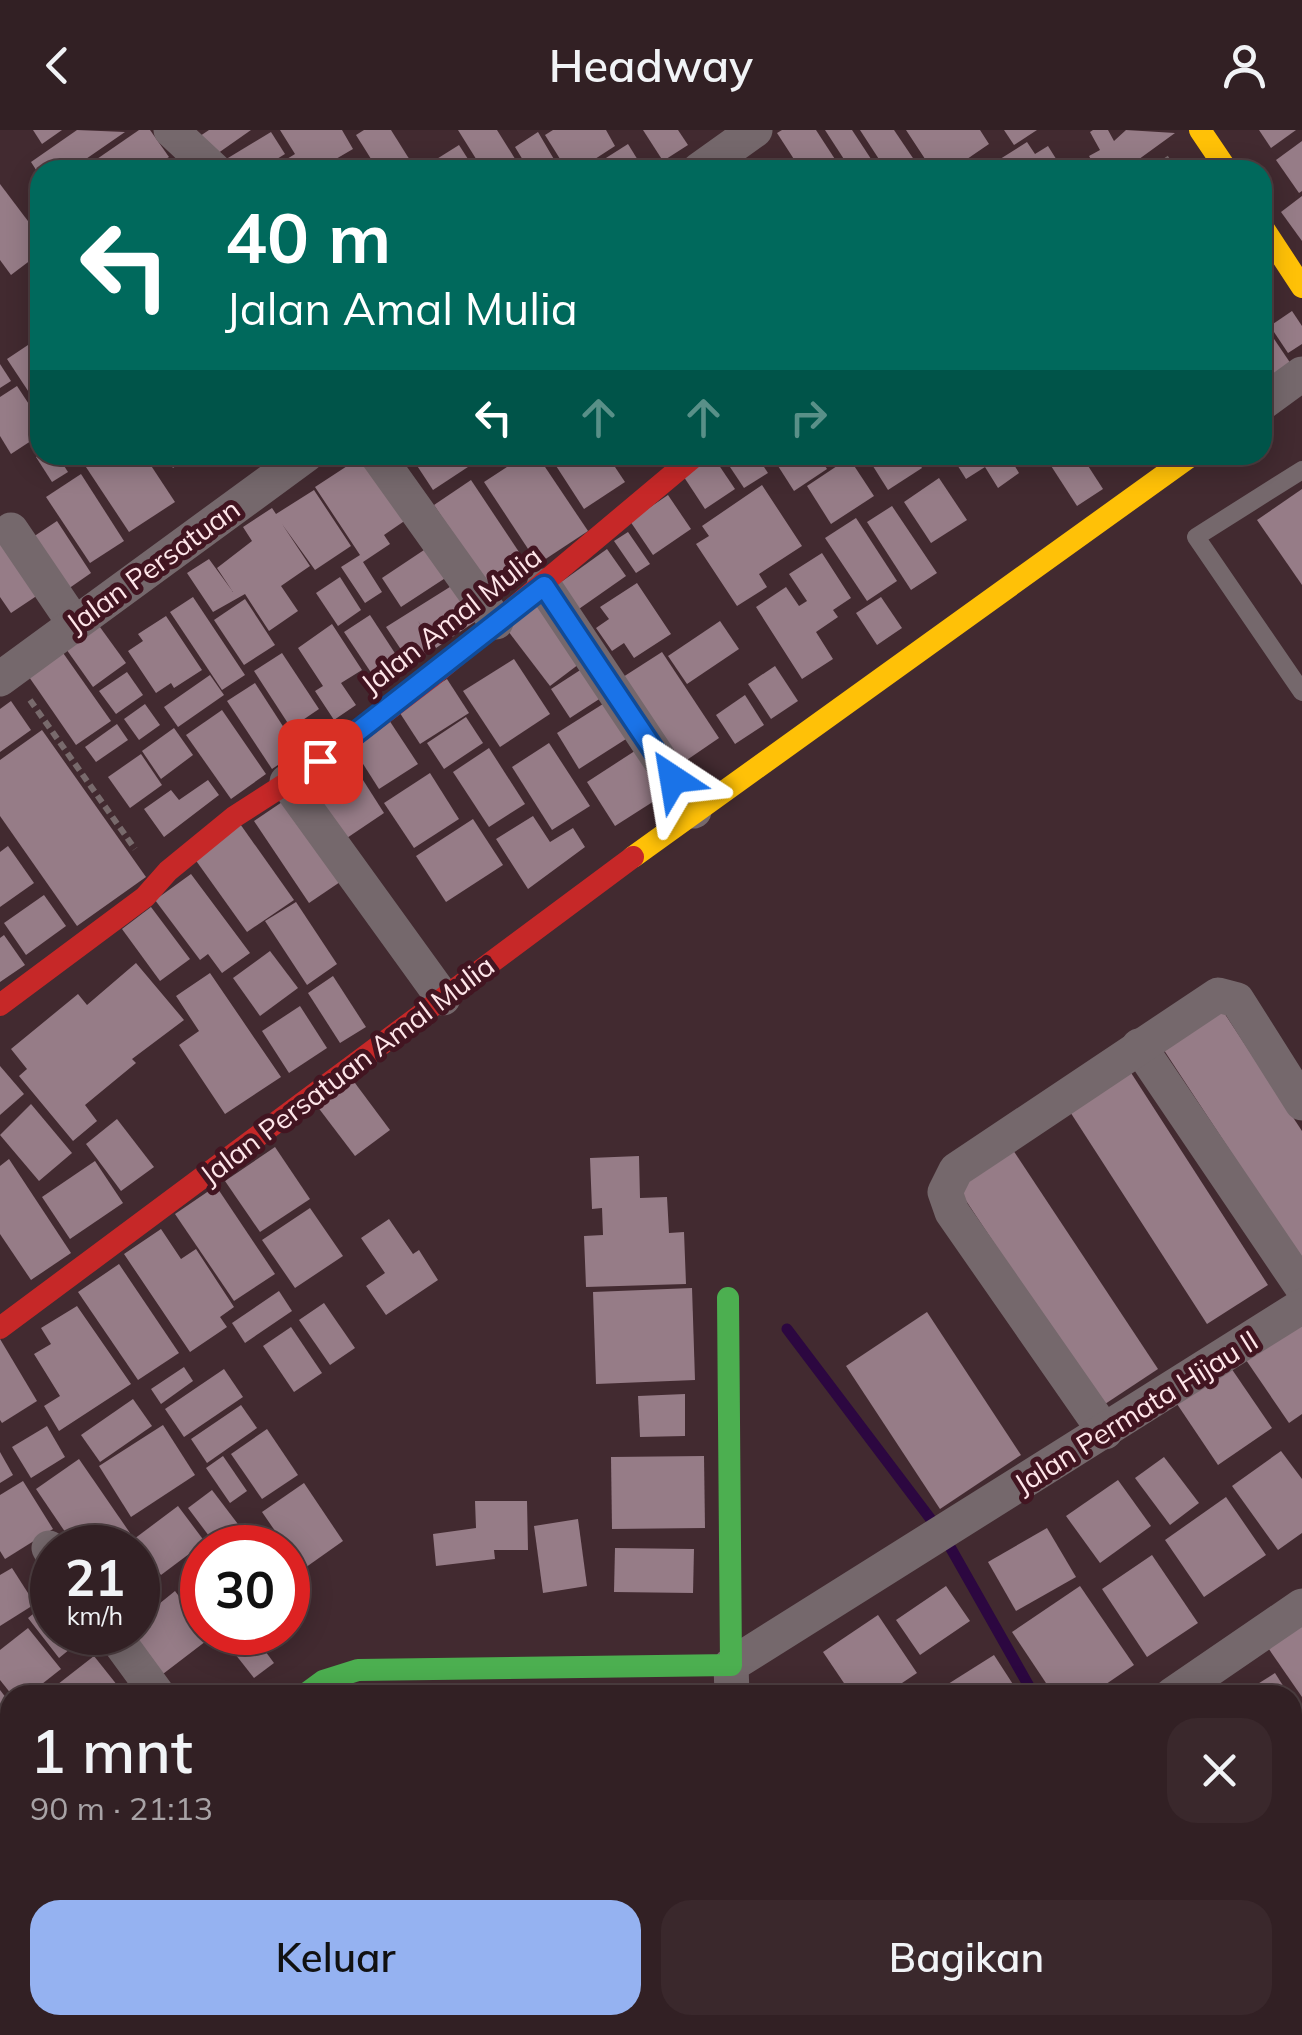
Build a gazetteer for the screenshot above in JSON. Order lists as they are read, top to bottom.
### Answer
{
  "streets": {
    "street": [
      "Jalan Persatuan",
      "Jalan Amal Mulia",
      "Jalan Persatuan Amal Mulia",
      "Jalan Permata Hijau II"
    ]
  },
  "page": {
    "header": "Headway",
    "turn": ["40 m", "Jalan Amal Mulia"],
    "speed": "21 km/h",
    "limit": "30",
    "heading": ["1 mnt", "90 m · 21:13"],
    "buttons": ["Keluar", "Bagikan"]
  }
}
